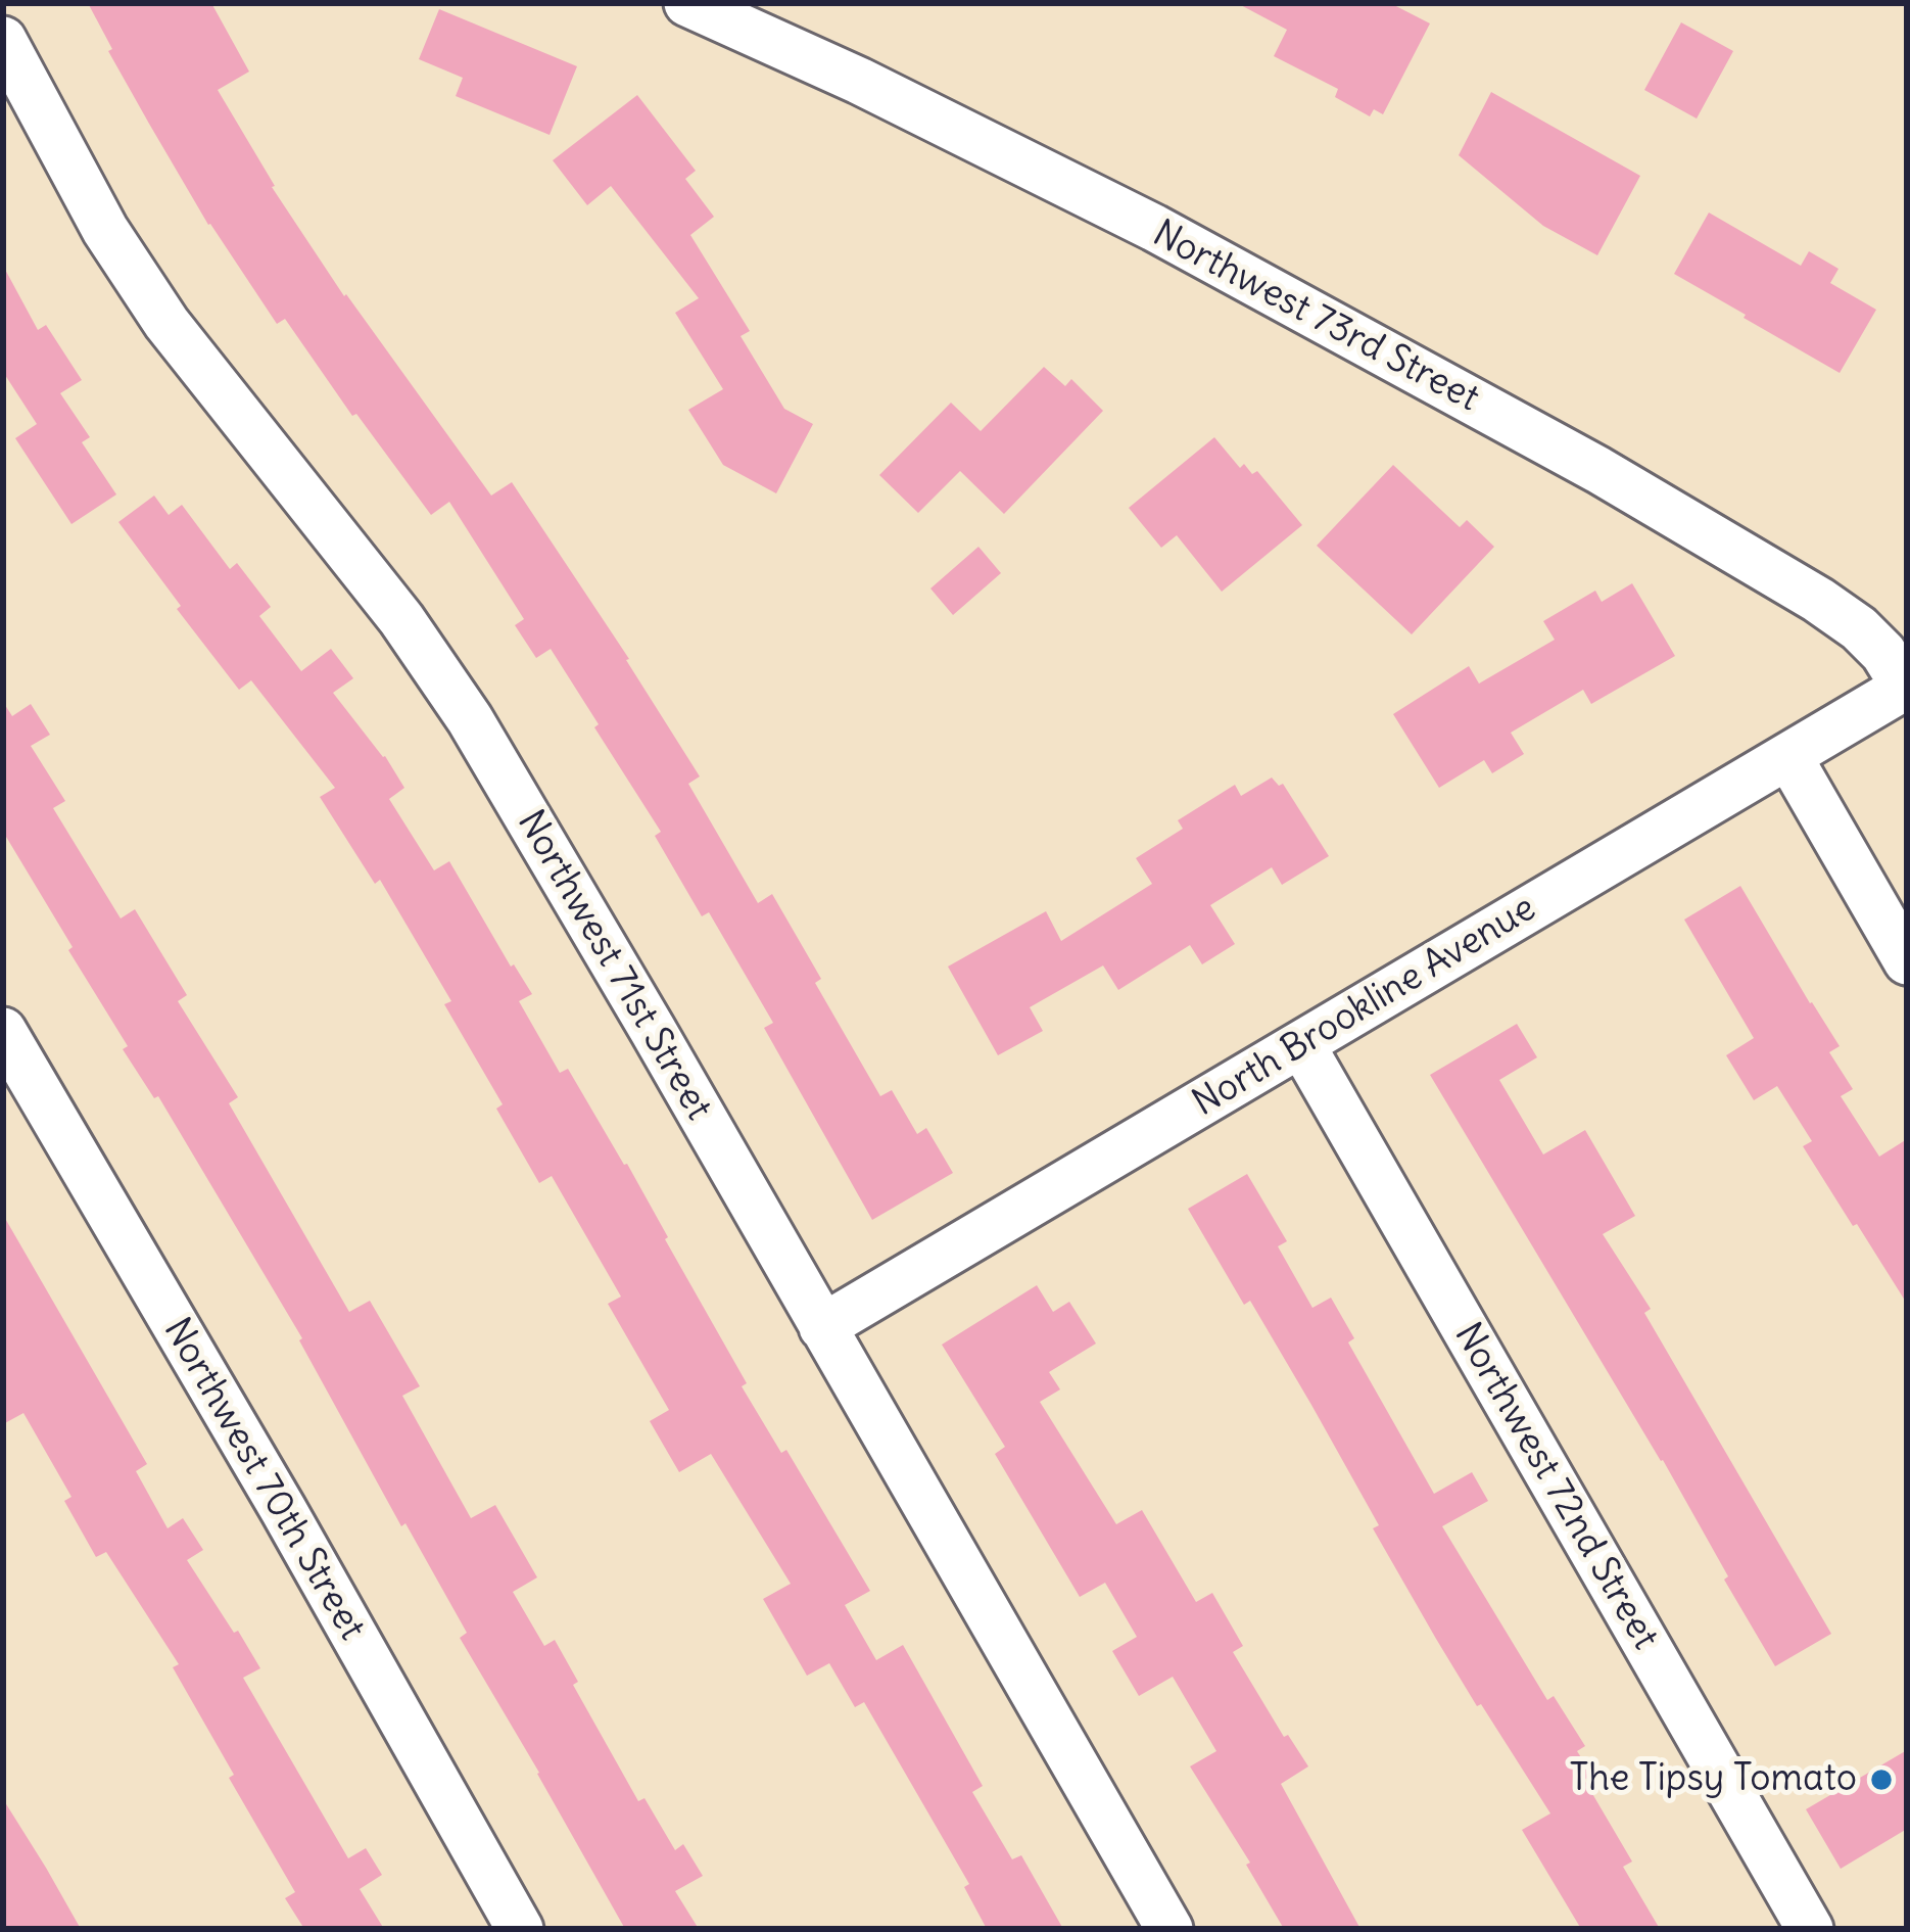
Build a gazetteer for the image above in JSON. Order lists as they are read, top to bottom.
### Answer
{
  "streets": {
    "street": [
      "Northwest 73rd Street",
      "Northwest 71st Street",
      "North Brookline Avenue",
      "Northwest 70th Street",
      "Northwest 72nd Street"
    ]
  },
  "crossings": [
    ["Northwest 73rd Street", "North Brookline Avenue"],
    ["Northwest 71st Street", "North Brookline Avenue"],
    ["North Brookline Avenue", "Northwest 72nd Street"]
  ],
  "places": ["The Tipsy Tomato"]
}
